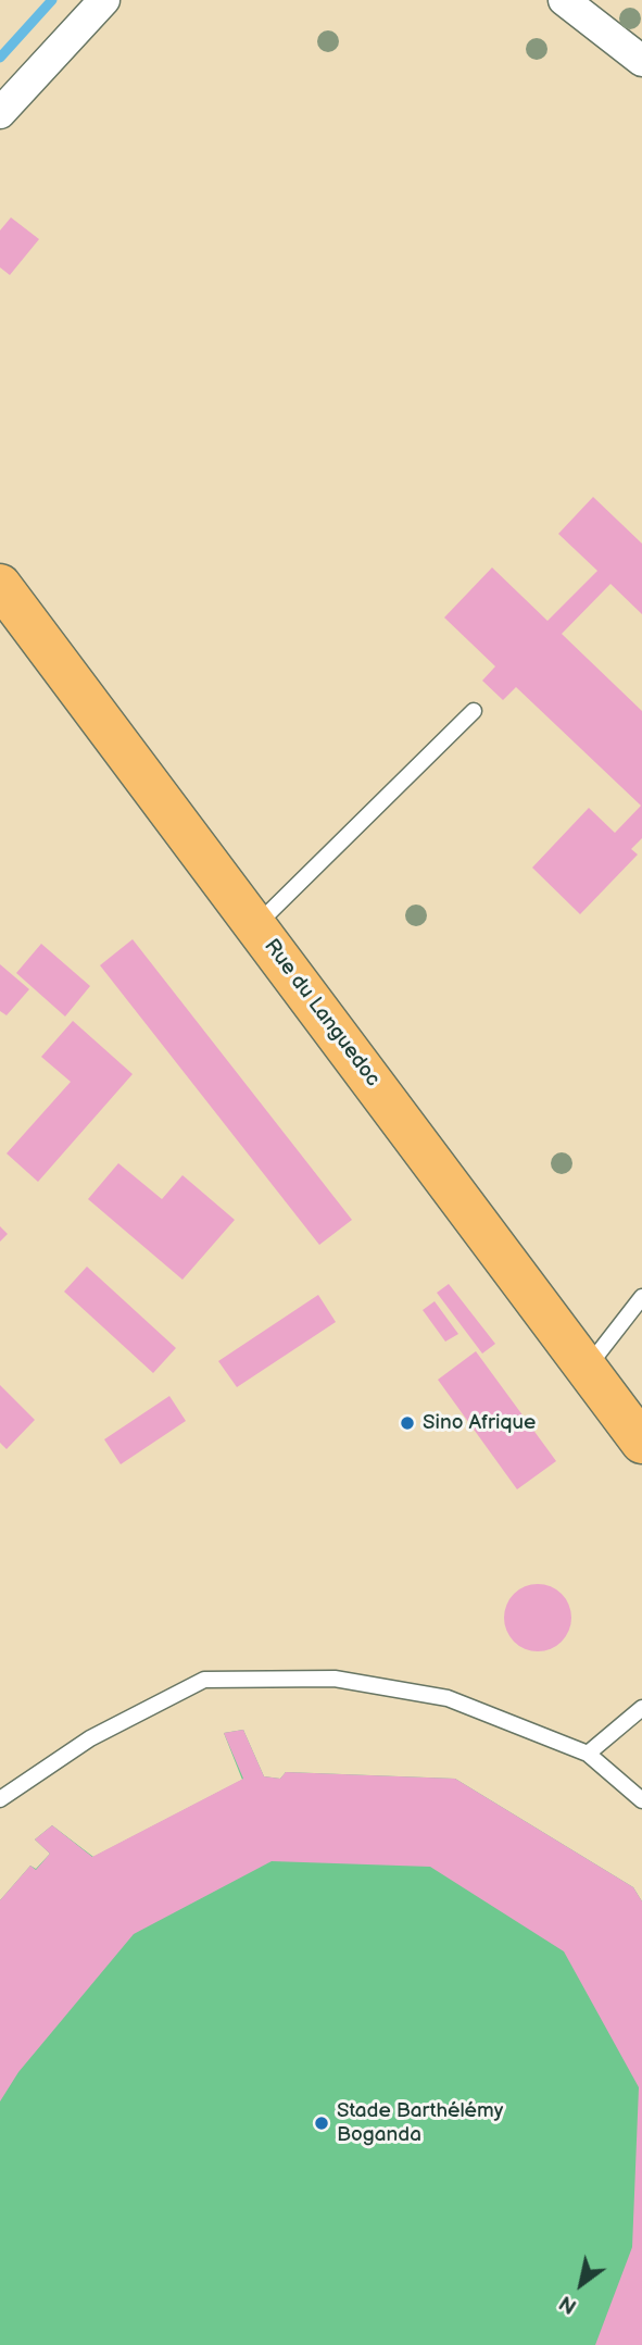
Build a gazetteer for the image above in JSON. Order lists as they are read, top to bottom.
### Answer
{
  "streets": {
    "main road": ["Rue du Languedoc"]
  },
  "places": ["Sino Afrique", "Stade Barthélémy Boganda"],
  "north": "bottom left"
}
